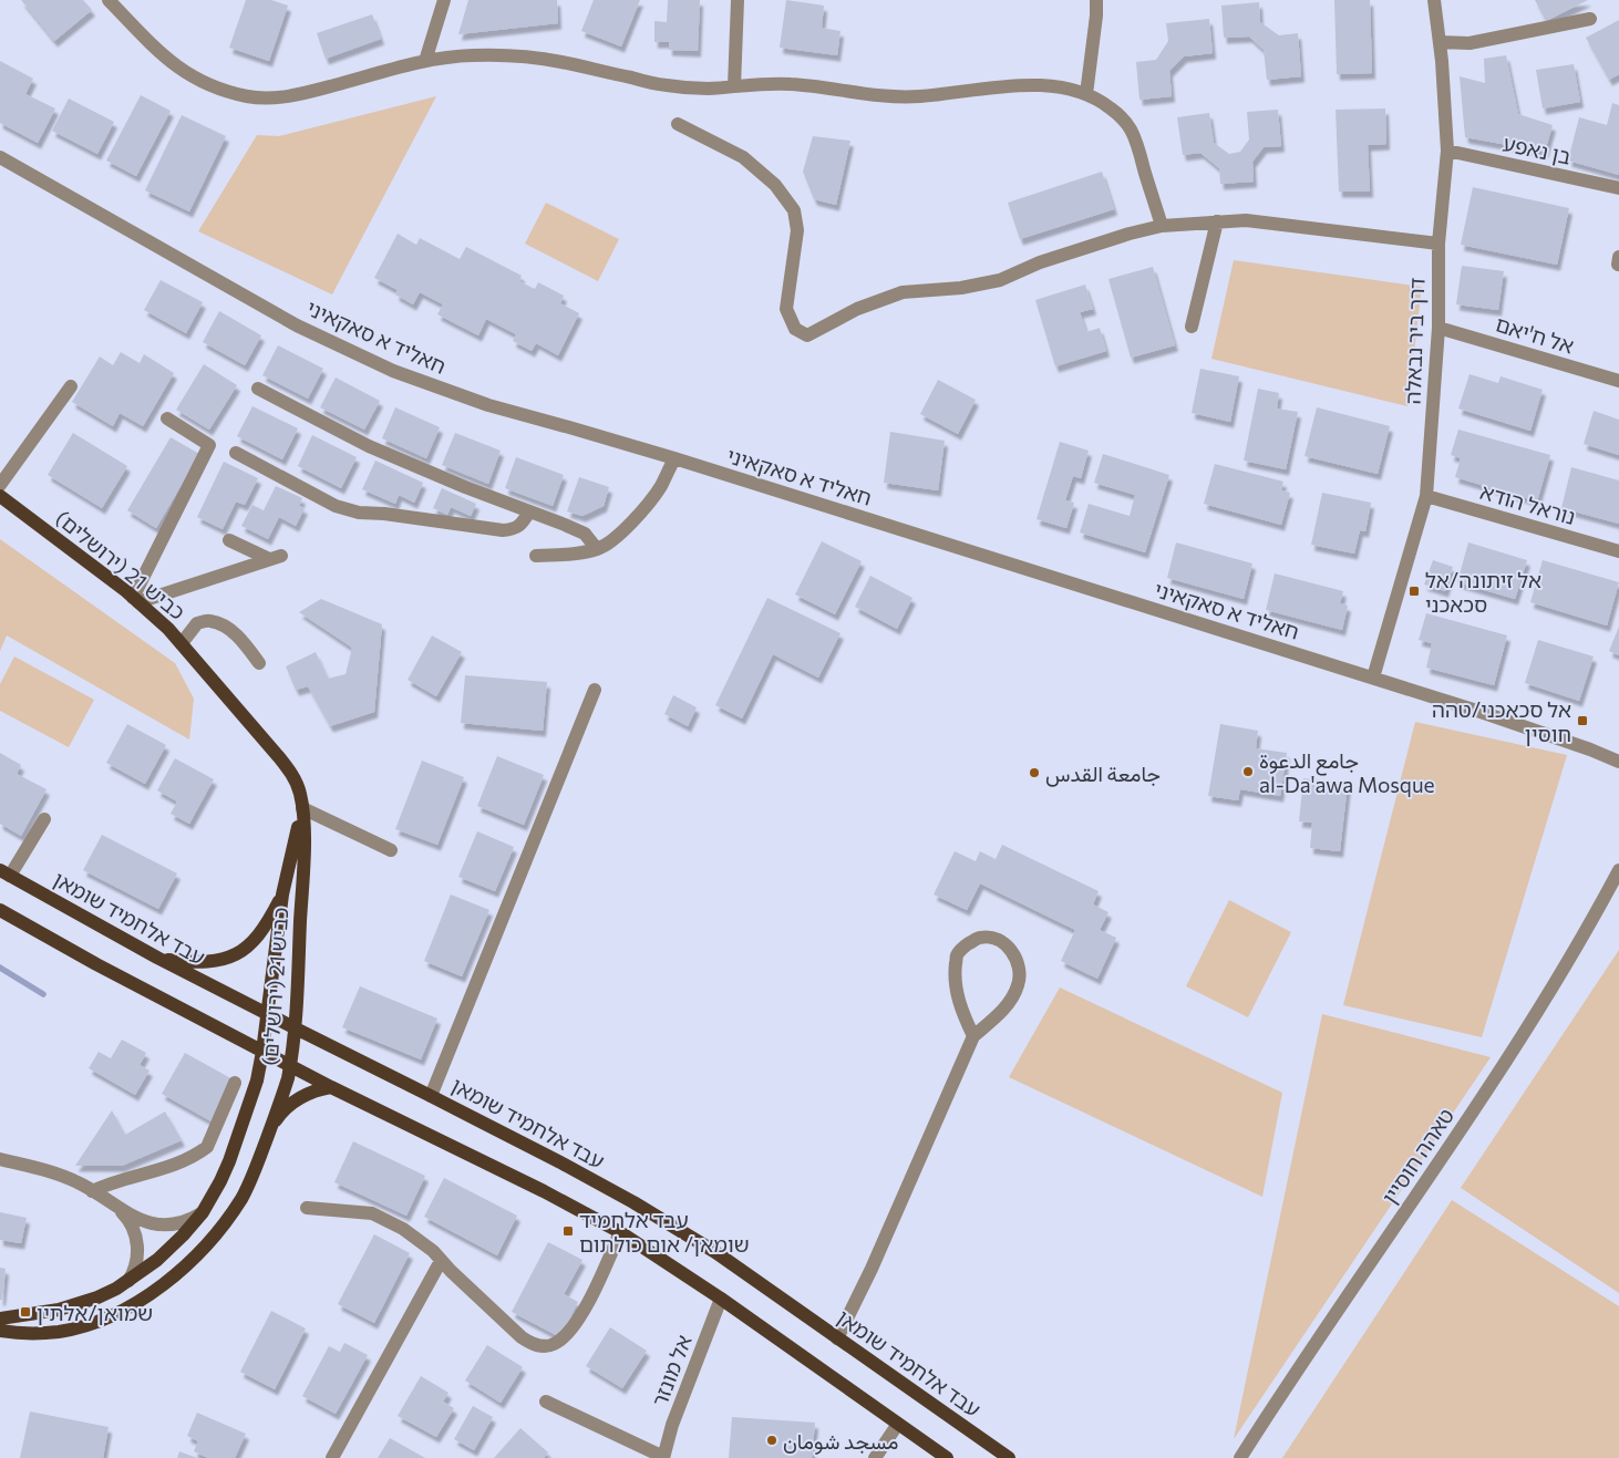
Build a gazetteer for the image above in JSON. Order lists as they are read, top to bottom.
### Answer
{
  "streets": {
    "main road": ["כביש 21 (ירושלים)", "עבד אלחמיד שומאן"],
    "street": [
      "בן נאפע",
      "אל ח'יאם",
      "חאליד א סאקאיני",
      "דרך ביר נבאלה",
      "נוראל הודא",
      "טאהה חוסיין",
      "אל מונזר"
    ]
  },
  "crossings": [
    ["בן נאפע", "דרך ביר נבאלה"],
    ["אל ח'יאם", "דרך ביר נבאלה"],
    ["חאליד א סאקאיני", "דרך ביר נבאלה"],
    ["דרך ביר נבאלה", "נוראל הודא"],
    ["כביש 21 (ירושלים)", "עבד אלחמיד שומאן"]
  ],
  "places": {
    "transit": [
      "אל זיתונה/אל סכאכני",
      "אל סכאכני/טהה חוסין",
      "עבד אלחמיד שומאן/ אום כולתום",
      "שמואן/אלתין"
    ],
    "other": ["جامع الدعوة al-Da'awa Mosque", "جامعة القدس", "مسجد شومان"]
  }
}
